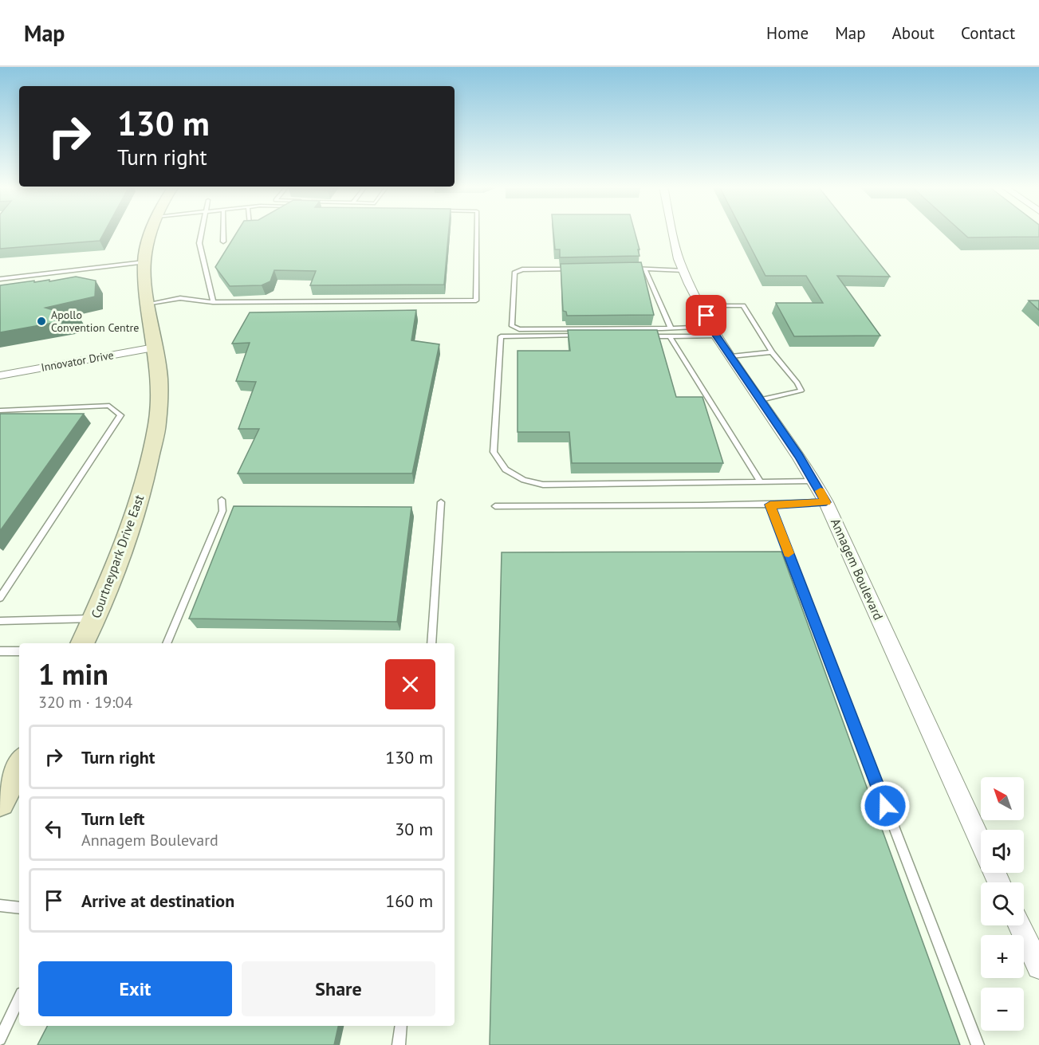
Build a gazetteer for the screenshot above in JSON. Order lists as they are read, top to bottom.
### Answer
{
  "streets": {
    "main road": ["Courtneypark Drive East"],
    "street": ["Innovator Drive", "Annagem Boulevard"]
  },
  "crossings": [
    ["Innovator Drive", "Courtneypark Drive East"]
  ],
  "places": ["Apollo Convention Centre"],
  "north": "top left",
  "page": {
    "header": "Map",
    "nav": [
      "Home",
      "Map",
      "About",
      "Contact"
    ],
    "turn": ["130 m", "Turn right"],
    "heading": ["1 min", "320 m · 19:04"],
    "list": [
      {
        "name": "Turn right",
        "value": "130 m"
      },
      {
        "name": "Turn left",
        "note": "Annagem Boulevard",
        "value": "30 m"
      },
      {
        "name": "Arrive at destination",
        "value": "160 m"
      }
    ],
    "map_buttons": ["+", "−"],
    "buttons": ["Exit", "Share"]
  }
}
